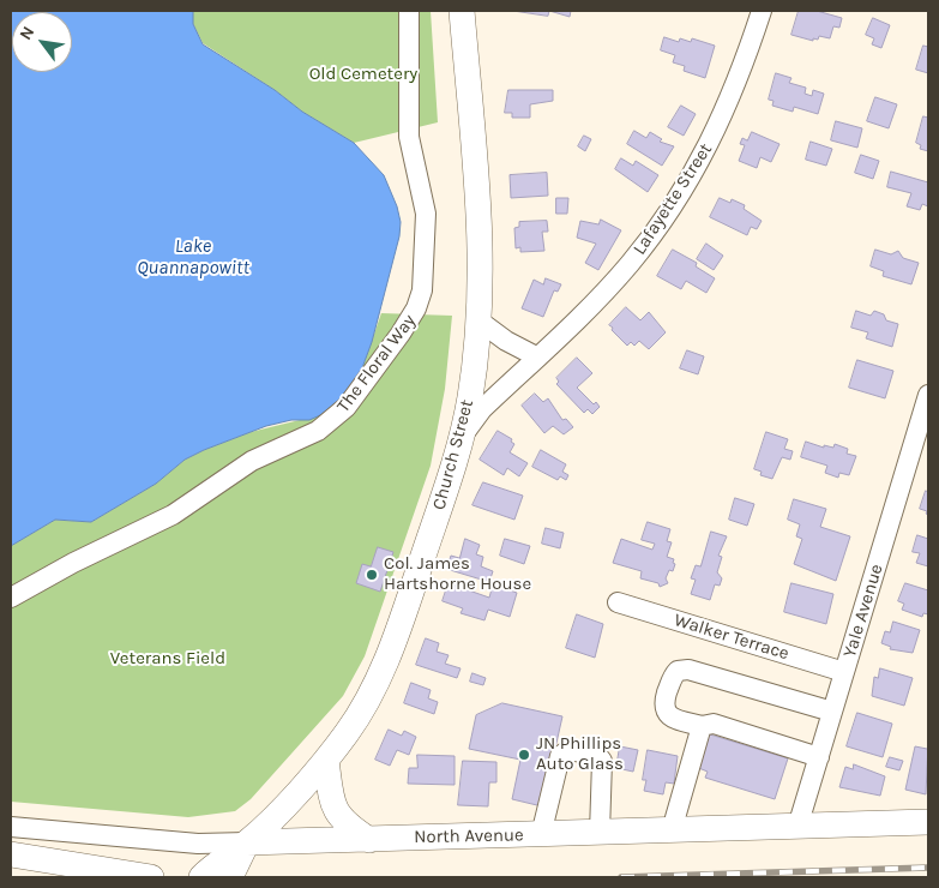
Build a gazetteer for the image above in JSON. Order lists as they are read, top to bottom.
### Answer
{
  "streets": {
    "main road": ["Church Street", "North Avenue"],
    "street": [
      "Lafayette Street",
      "The Floral Way",
      "Yale Avenue",
      "Walker Terrace"
    ]
  },
  "crossings": [
    ["Lafayette Street", "Church Street"],
    ["Church Street", "North Avenue"],
    ["Yale Avenue", "Walker Terrace"],
    ["Yale Avenue", "North Avenue"]
  ],
  "water": ["Lake Quannapowitt"],
  "parks": ["Old Cemetery", "Veterans Field"],
  "places": ["Col. James Hartshorne House", "JN Phillips Auto Glass"],
  "north": "top left"
}
